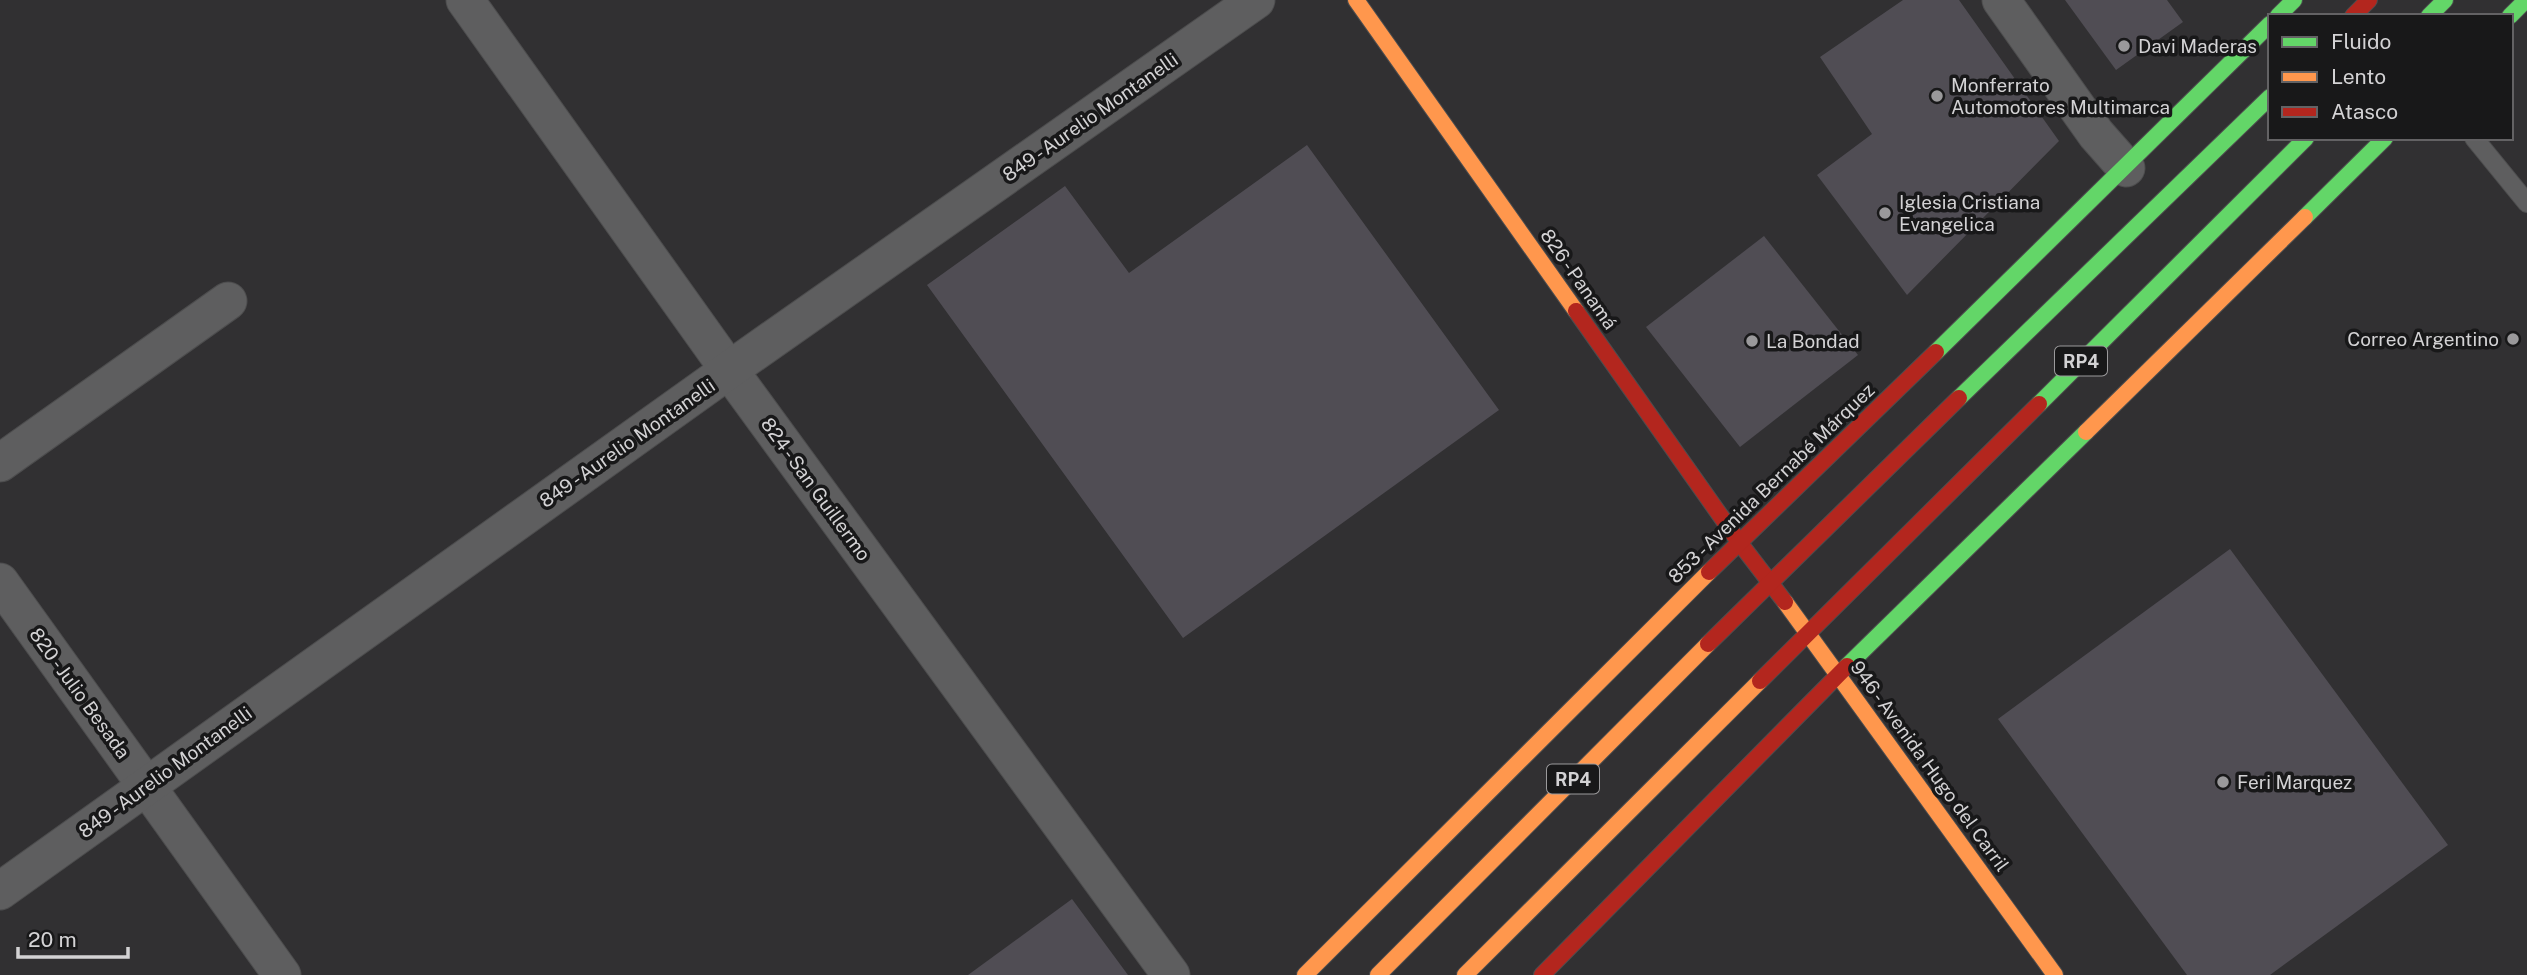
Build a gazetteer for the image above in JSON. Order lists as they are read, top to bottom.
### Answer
{
  "streets": {
    "street": [
      "849 - Aurelio Montanelli",
      "826 - Panamá",
      "RP4",
      "853 - Avenida Bernabé Márquez",
      "824 - San Guillermo",
      "820 - Julio Besada",
      "946 - Avenida Hugo del Carril"
    ]
  },
  "crossings": [
    ["849 - Aurelio Montanelli", "824 - San Guillermo"],
    ["849 - Aurelio Montanelli", "820 - Julio Besada"],
    ["826 - Panamá", "RP4"],
    ["826 - Panamá", "853 - Avenida Bernabé Márquez"],
    ["826 - Panamá", "946 - Avenida Hugo del Carril"],
    ["RP4", "946 - Avenida Hugo del Carril"]
  ],
  "places": [
    "Davi Maderas",
    "Monferrato Automotores Multimarca",
    "Iglesia Cristiana Evangelica",
    "Correo Argentino",
    "La Bondad",
    "Feri Marquez"
  ],
  "legend": ["Fluido", "Lento", "Atasco"],
  "scale_bar": "20 m"
}
